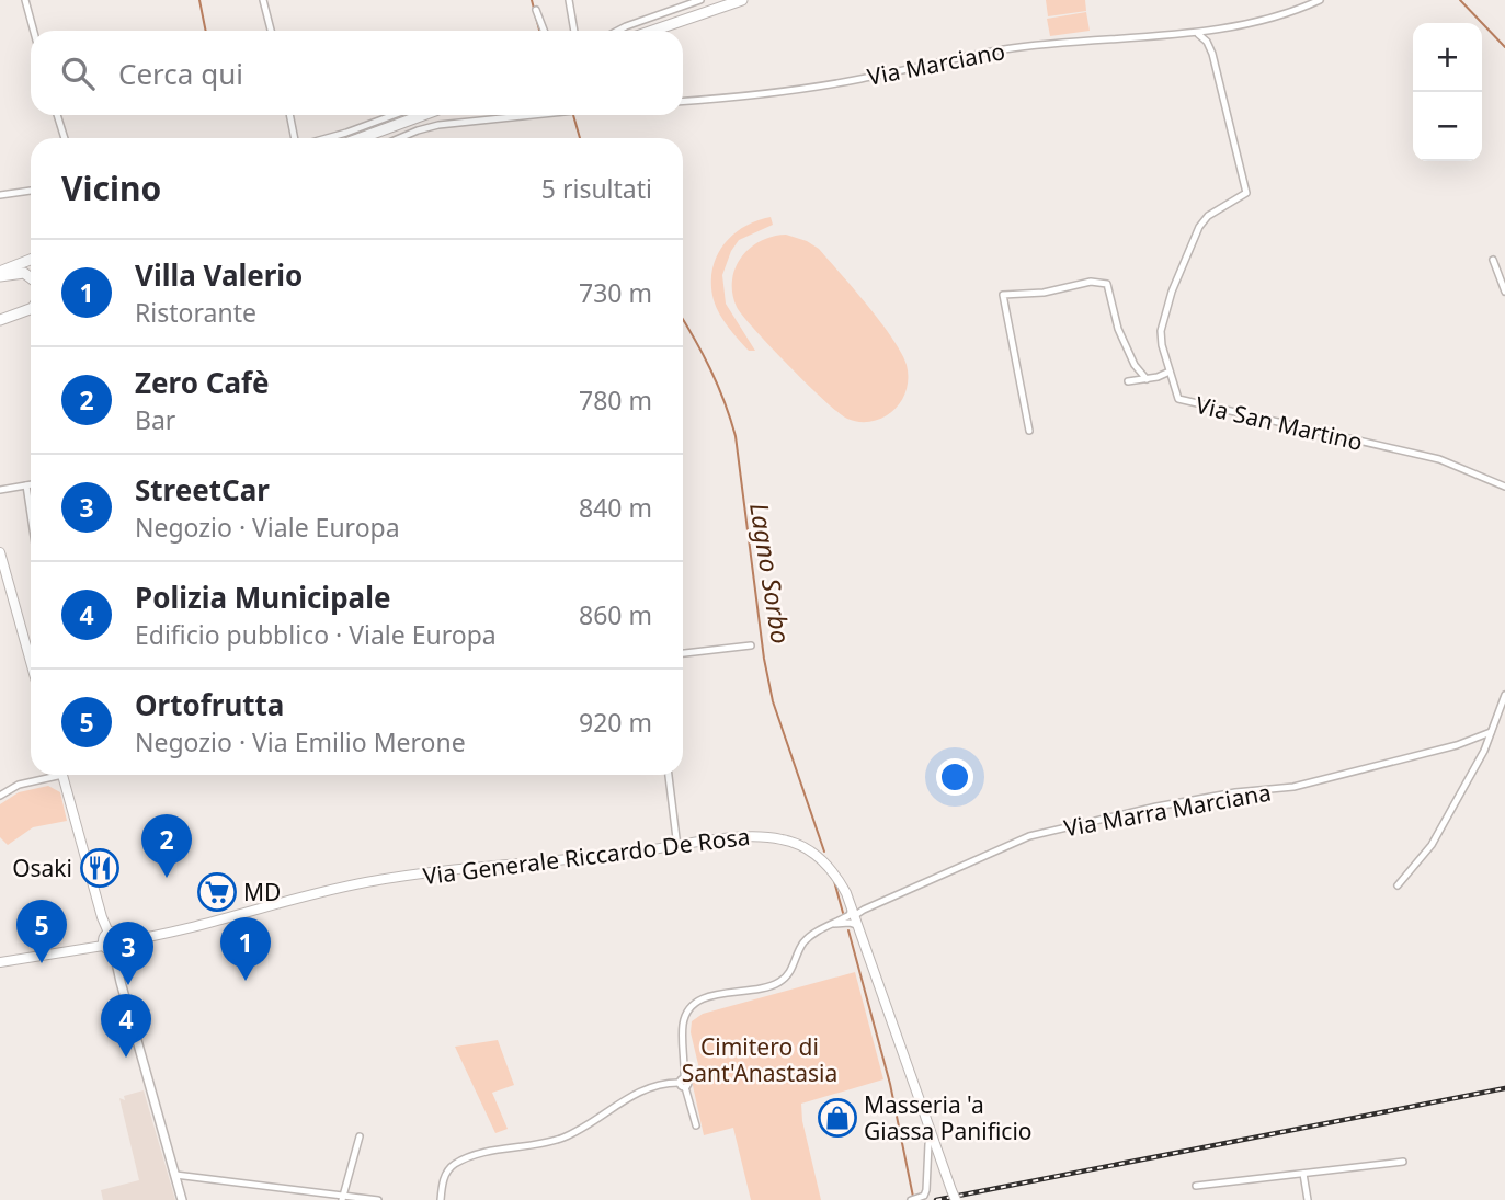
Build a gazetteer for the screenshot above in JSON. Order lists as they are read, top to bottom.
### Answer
{
  "streets": {
    "main road": ["Via Generale Riccardo De Rosa"],
    "street": ["Via Marciano", "Via San Martino", "Via Marra Marciana"]
  },
  "crossings": [
    ["Via Marciano", "Via San Martino"],
    ["Via Marra Marciana", "Via Generale Riccardo De Rosa"]
  ],
  "water": ["Lagno Sorbo"],
  "parks": ["Cimitero di Sant'Anastasia"],
  "places": {
    "restaurant": ["Osaki"],
    "supermarket": ["MD"],
    "shop": ["Masseria 'a Giassa Panificio"]
  },
  "page": {
    "map_buttons": ["+", "−"],
    "search": "Cerca qui",
    "heading": ["Vicino", "5 risultati"],
    "list": [
      {
        "mark": "1",
        "name": "Villa Valerio",
        "note": "Ristorante",
        "value": "730 m"
      },
      {
        "mark": "2",
        "name": "Zero Cafè",
        "note": "Bar",
        "value": "780 m"
      },
      {
        "mark": "3",
        "name": "StreetCar",
        "note": "Negozio · Viale Europa",
        "value": "840 m"
      },
      {
        "mark": "4",
        "name": "Polizia Municipale",
        "note": "Edificio pubblico · Viale Europa",
        "value": "860 m"
      },
      {
        "mark": "5",
        "name": "Ortofrutta",
        "note": "Negozio · Via Emilio Merone",
        "value": "920 m"
      }
    ],
    "pins": [
      "2",
      "5",
      "1",
      "3",
      "4"
    ]
  }
}
